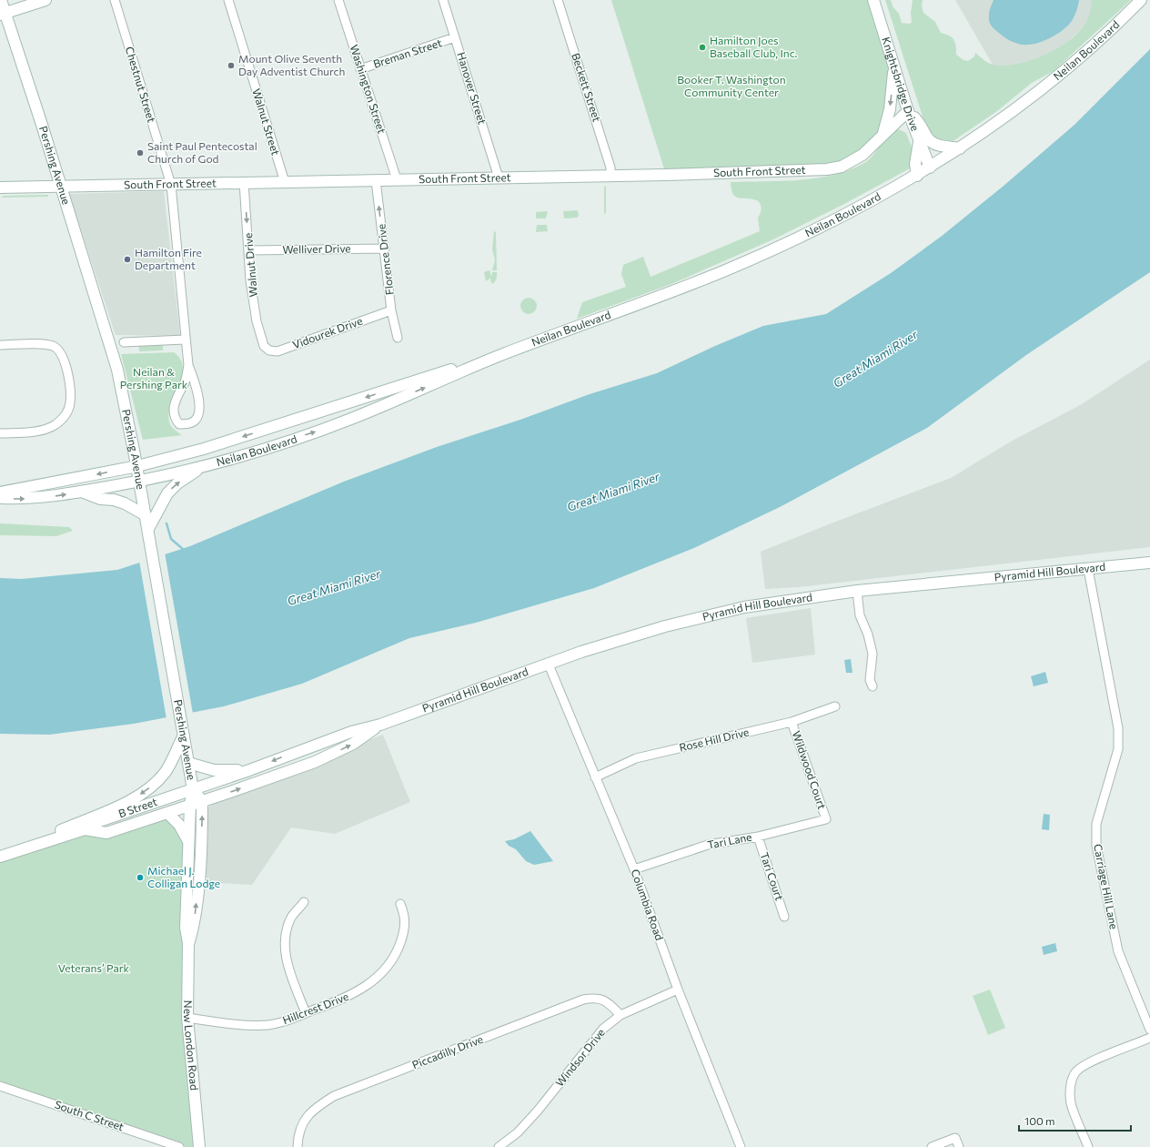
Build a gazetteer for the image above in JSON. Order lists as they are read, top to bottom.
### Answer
{
  "streets": {
    "street": [
      "Neilan Boulevard",
      "Breman Street",
      "Knightsbridge Drive",
      "Chestnut Street",
      "Beckett Street",
      "Hanover Street",
      "Washington Street",
      "Walnut Street",
      "Pershing Avenue",
      "South Front Street",
      "Welliver Drive",
      "Florence Drive",
      "Walnut Drive",
      "Vidourek Drive",
      "Pyramid Hill Boulevard",
      "Rose Hill Drive",
      "Wildwood Court",
      "B Street",
      "Tari Lane",
      "Tari Court",
      "Carriage Hill Lane",
      "Columbia Road",
      "Hillcrest Drive",
      "New London Road",
      "Piccadilly Drive",
      "Windsor Drive",
      "South C Street"
    ]
  },
  "crossings": [
    ["Neilan Boulevard", "Knightsbridge Drive"],
    ["Neilan Boulevard", "Pershing Avenue"],
    ["Breman Street", "Hanover Street"],
    ["Breman Street", "Washington Street"],
    ["Knightsbridge Drive", "South Front Street"],
    ["Chestnut Street", "South Front Street"],
    ["Beckett Street", "South Front Street"],
    ["Hanover Street", "South Front Street"],
    ["Washington Street", "South Front Street"],
    ["Walnut Street", "South Front Street"],
    ["Pershing Avenue", "South Front Street"],
    ["Pershing Avenue", "Pyramid Hill Boulevard"],
    ["Pershing Avenue", "B Street"],
    ["Pershing Avenue", "New London Road"],
    ["South Front Street", "Florence Drive"],
    ["South Front Street", "Walnut Drive"],
    ["Welliver Drive", "Florence Drive"],
    ["Welliver Drive", "Walnut Drive"],
    ["Florence Drive", "Vidourek Drive"],
    ["Walnut Drive", "Vidourek Drive"],
    ["Pyramid Hill Boulevard", "B Street"],
    ["Pyramid Hill Boulevard", "Carriage Hill Lane"],
    ["Pyramid Hill Boulevard", "Columbia Road"],
    ["Pyramid Hill Boulevard", "New London Road"],
    ["Rose Hill Drive", "Wildwood Court"],
    ["Rose Hill Drive", "Columbia Road"],
    ["Wildwood Court", "Tari Lane"],
    ["B Street", "New London Road"],
    ["Tari Lane", "Tari Court"],
    ["Tari Lane", "Columbia Road"],
    ["Columbia Road", "Windsor Drive"],
    ["Hillcrest Drive", "New London Road"],
    ["Piccadilly Drive", "Windsor Drive"]
  ],
  "one_way": ["Florence Drive", "Walnut Drive"],
  "water": ["Great Miami River"],
  "parks": ["Booker T. Washington Community Center", "Neilan & Pershing Park", "Veterans’ Park"],
  "places": [
    "Hamilton Joes Baseball Club, Inc.",
    "Mount Olive Seventh Day Adventist Church",
    "Saint Paul Pentecostal Church of God",
    "Hamilton Fire Department",
    "Michael J. Colligan Lodge"
  ],
  "scale_bar": "100 m"
}
